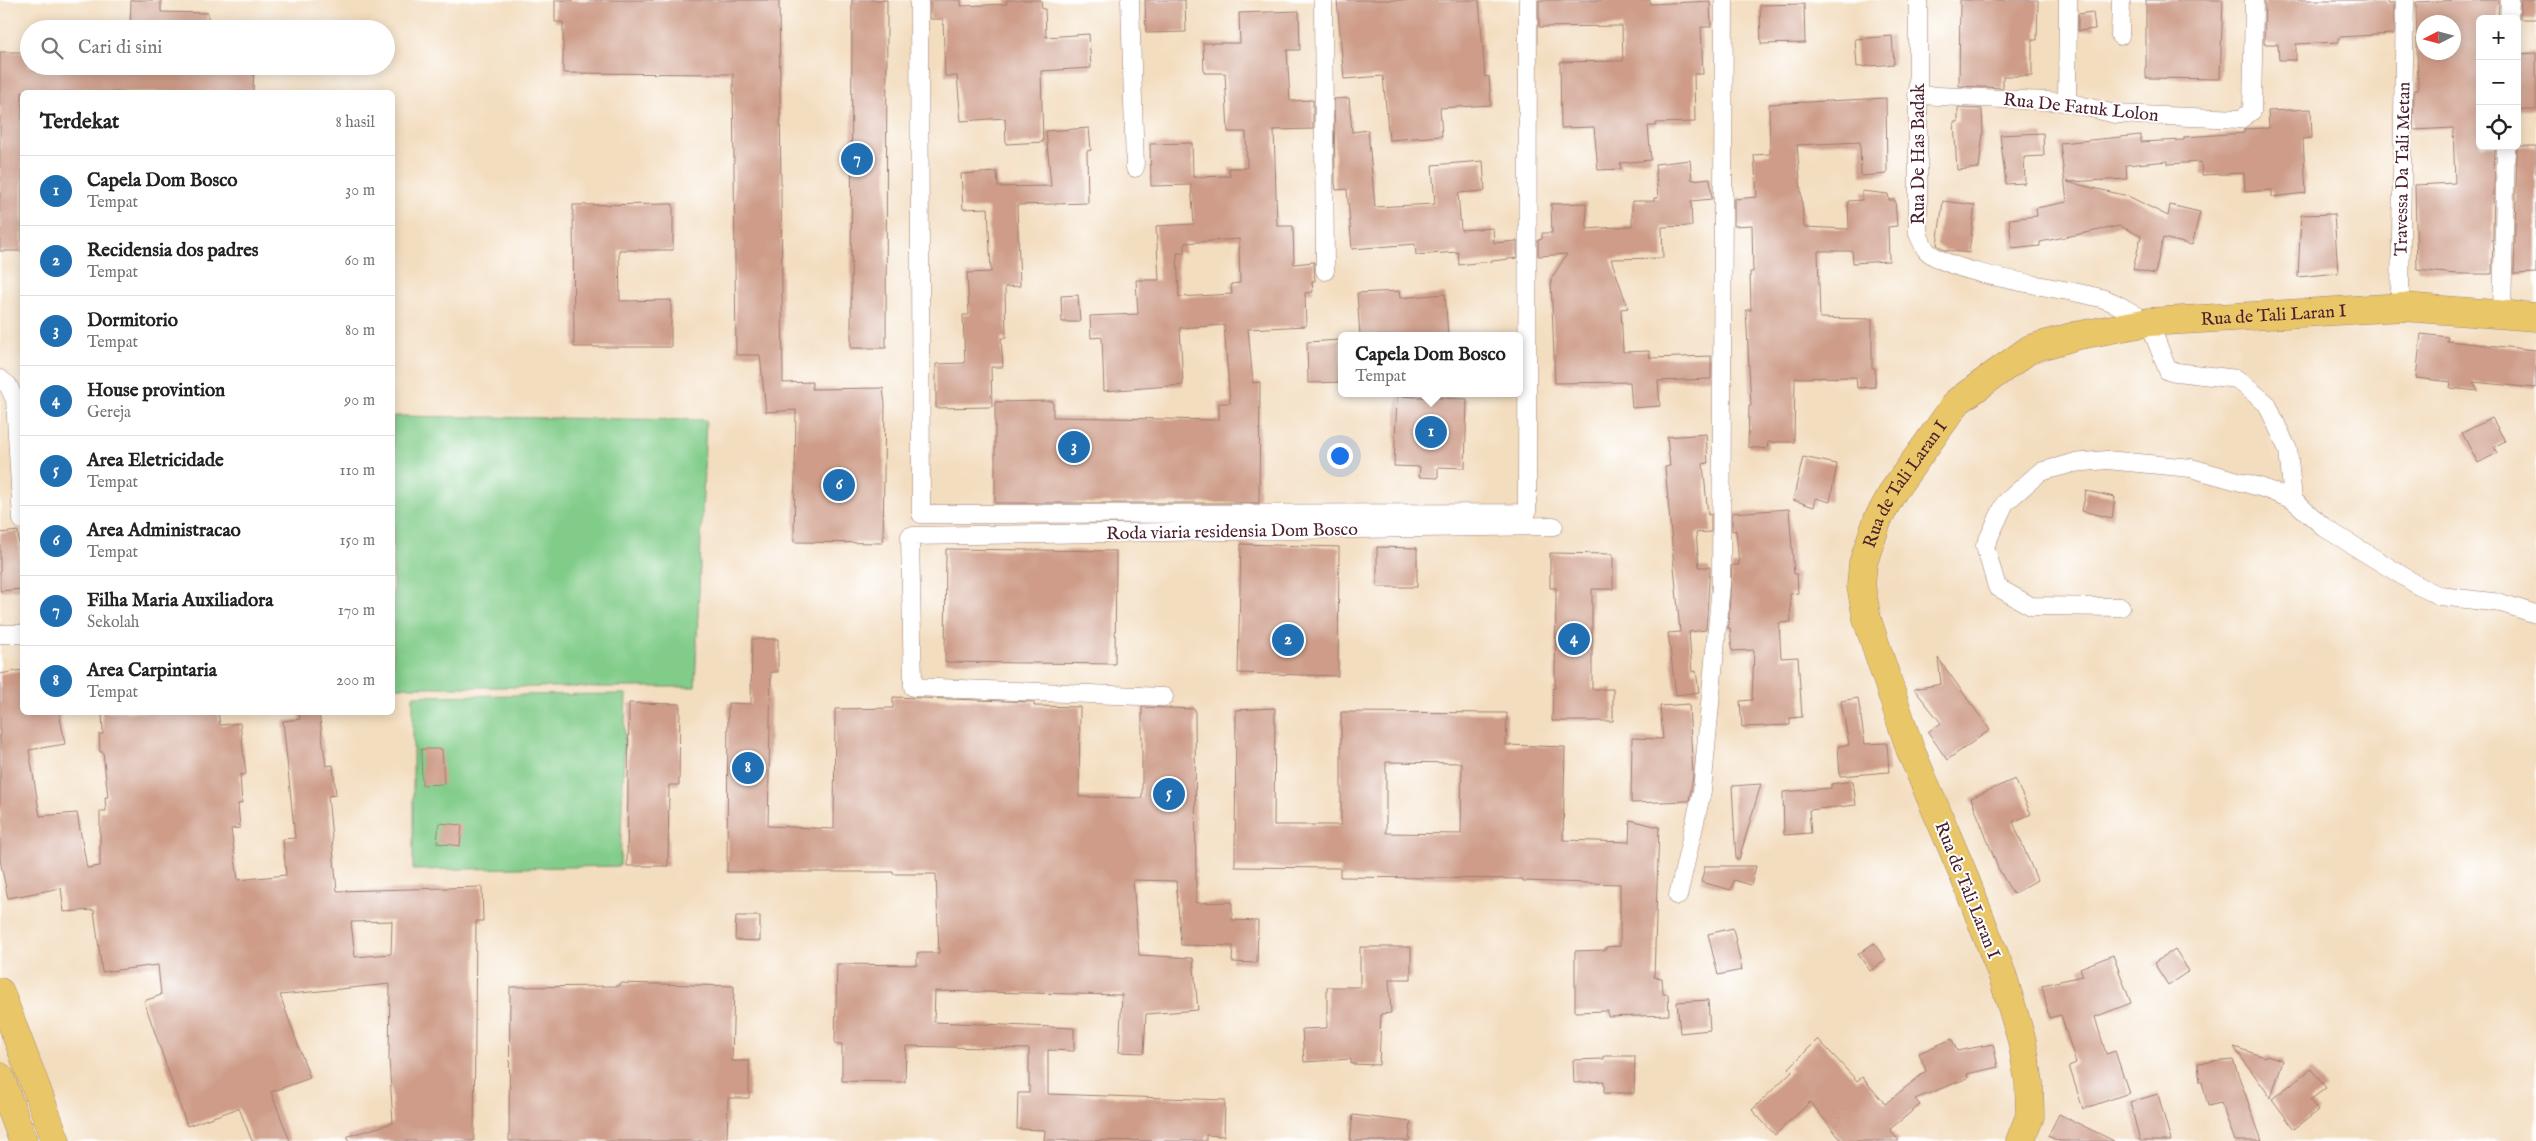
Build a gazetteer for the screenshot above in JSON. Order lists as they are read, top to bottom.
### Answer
{
  "streets": {
    "main road": ["Rua de Tali Laran I"],
    "street": [
      "Rua De Fatuk Lolon",
      "Rua De Has Badak",
      "Travessa Da Tali Metan",
      "Roda viaria residensia Dom Bosco"
    ]
  },
  "crossings": [
    ["Rua De Fatuk Lolon", "Rua De Has Badak"],
    ["Rua De Has Badak", "Rua de Tali Laran I"],
    ["Travessa Da Tali Metan", "Rua de Tali Laran I"]
  ],
  "north": "left",
  "page": {
    "map_buttons": ["+", "−"],
    "search": "Cari di sini",
    "heading": ["Terdekat", "8 hasil"],
    "pins": [
      "7",
      "1",
      "3",
      "6",
      "4",
      "2",
      "8",
      "5"
    ],
    "list": [
      {
        "mark": "1",
        "name": "Capela Dom Bosco",
        "note": "Tempat",
        "value": "30 m"
      },
      {
        "mark": "2",
        "name": "Recidensia dos padres",
        "note": "Tempat",
        "value": "60 m"
      },
      {
        "mark": "3",
        "name": "Dormitorio",
        "note": "Tempat",
        "value": "80 m"
      },
      {
        "mark": "4",
        "name": "House provintion",
        "note": "Gereja",
        "value": "90 m"
      },
      {
        "mark": "5",
        "name": "Area Eletricidade",
        "note": "Tempat",
        "value": "110 m"
      },
      {
        "mark": "6",
        "name": "Area Administracao",
        "note": "Tempat",
        "value": "150 m"
      },
      {
        "mark": "7",
        "name": "Filha Maria Auxiliadora",
        "note": "Sekolah",
        "value": "170 m"
      },
      {
        "mark": "8",
        "name": "Area Carpintaria",
        "note": "Tempat",
        "value": "200 m"
      }
    ],
    "popup": ["Capela Dom Bosco", "Tempat"]
  }
}
